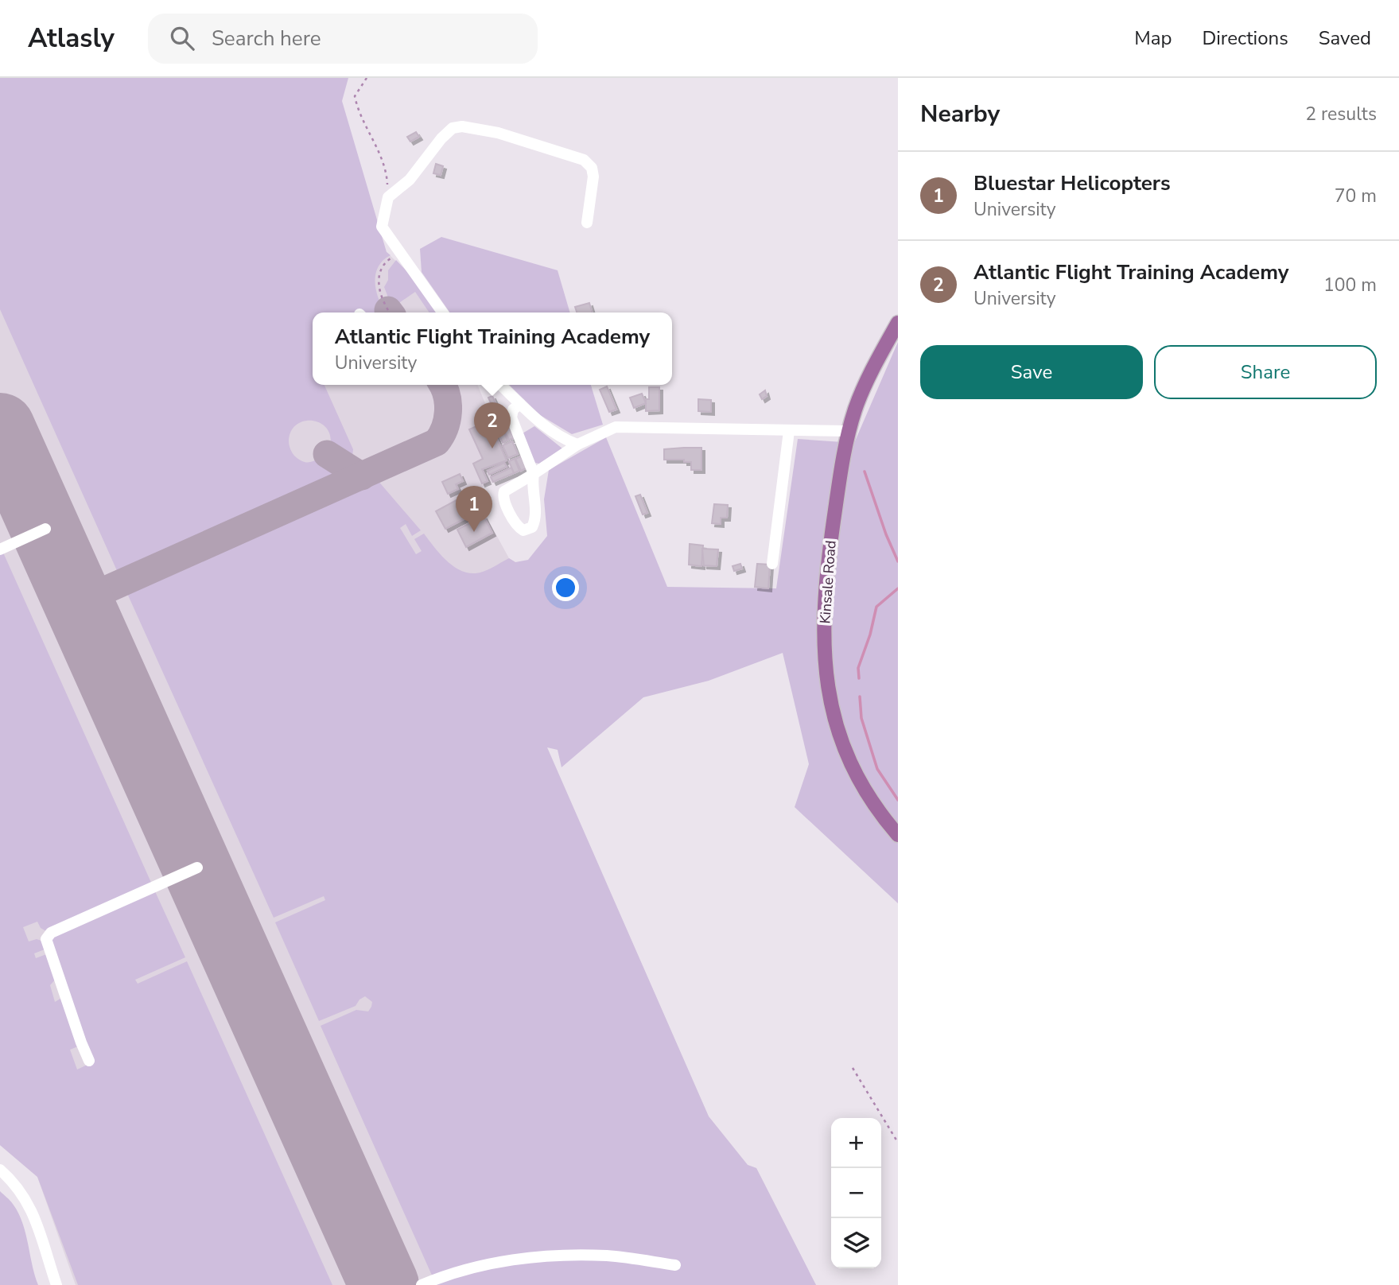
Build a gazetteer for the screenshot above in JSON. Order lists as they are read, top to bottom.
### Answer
{
  "streets": {
    "main road": ["Kinsale Road"]
  },
  "page": {
    "header": "Atlasly",
    "search": "Search here",
    "nav": ["Map", "Directions", "Saved"],
    "heading": ["Nearby", "2 results"],
    "list": [
      {
        "mark": "1",
        "name": "Bluestar Helicopters",
        "note": "University",
        "value": "70 m"
      },
      {
        "mark": "2",
        "name": "Atlantic Flight Training Academy",
        "note": "University",
        "value": "100 m"
      }
    ],
    "popup": ["Atlantic Flight Training Academy", "University"],
    "buttons": ["Save", "Share"],
    "pins": ["2", "1"],
    "map_buttons": ["+", "−"]
  }
}
